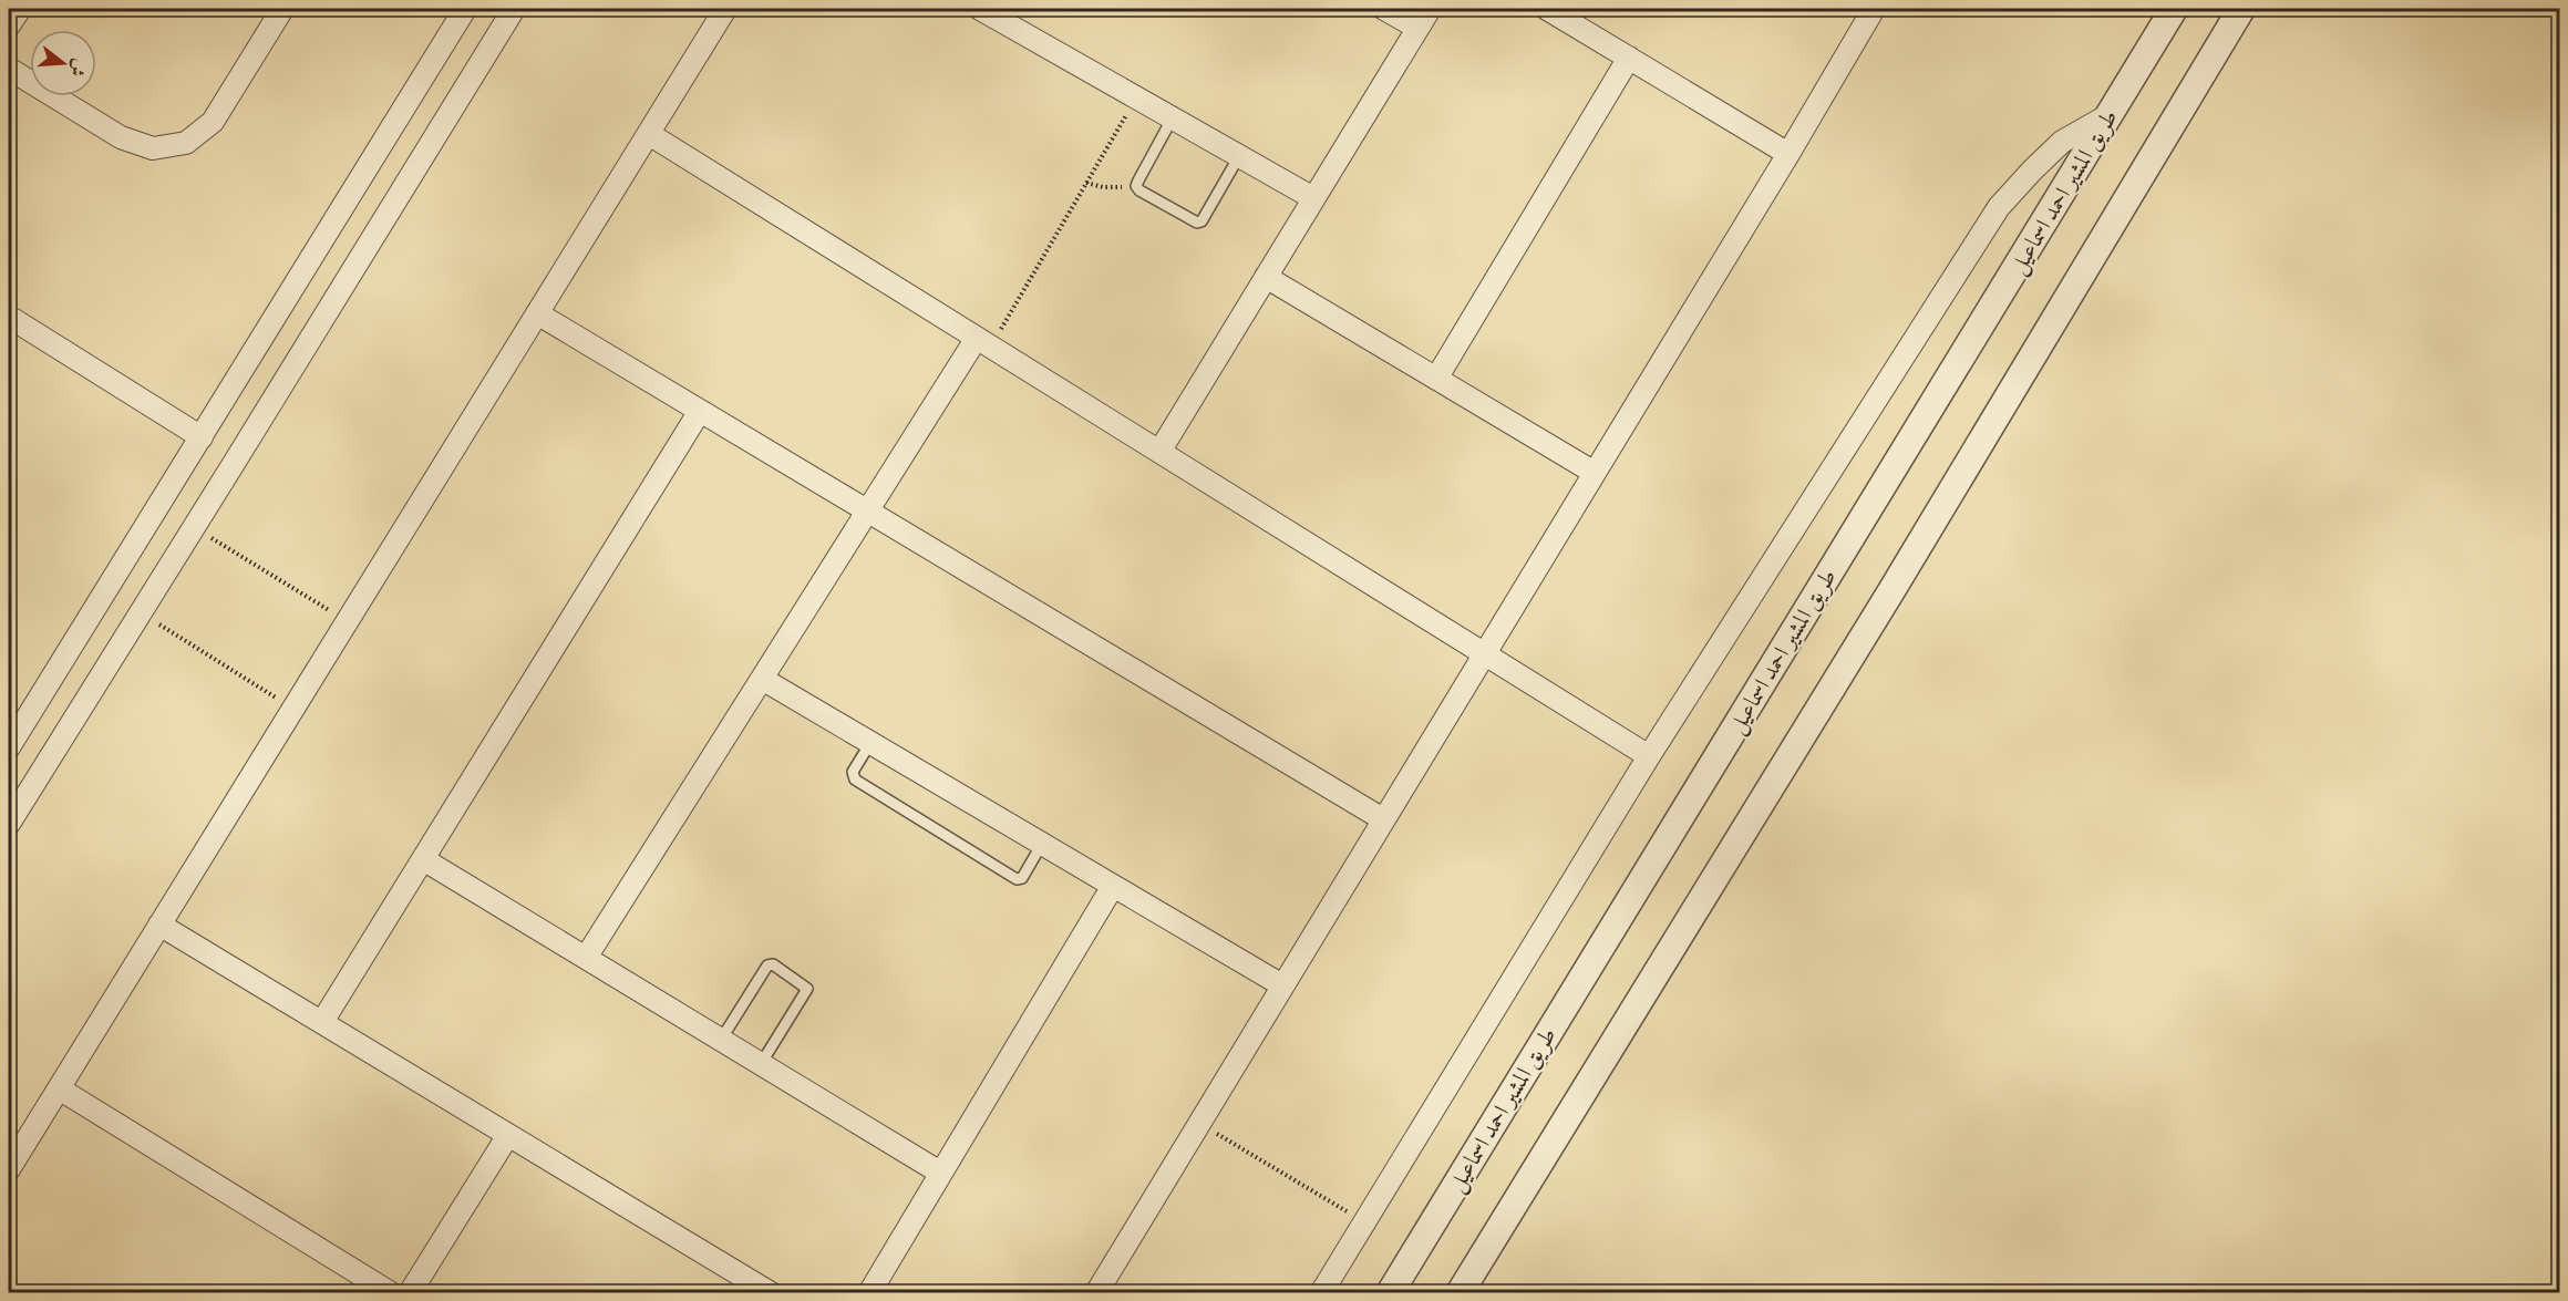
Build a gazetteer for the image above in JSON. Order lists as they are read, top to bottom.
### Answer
{
  "streets": {
    "street": ["طريق المشير احمد اسماعيل"]
  },
  "north": "right"
}
